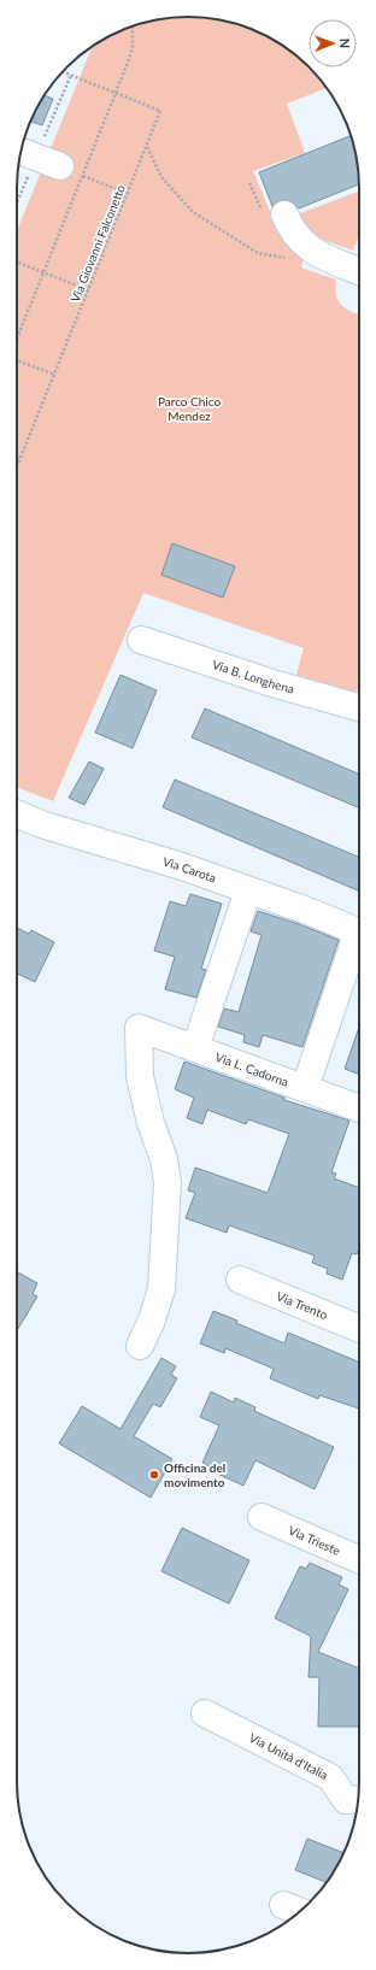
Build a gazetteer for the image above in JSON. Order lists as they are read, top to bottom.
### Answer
{
  "streets": {
    "street": [
      "Via B. Longhena",
      "Via Carota",
      "Via L. Cadorna",
      "Via Trento",
      "Via Trieste",
      "Via Unità d'Italia"
    ],
    "path": ["Via Giovanni Falconetto"]
  },
  "parks": ["Parco Chico Mendez"],
  "places": ["Officina del movimento"],
  "north": "right"
}
